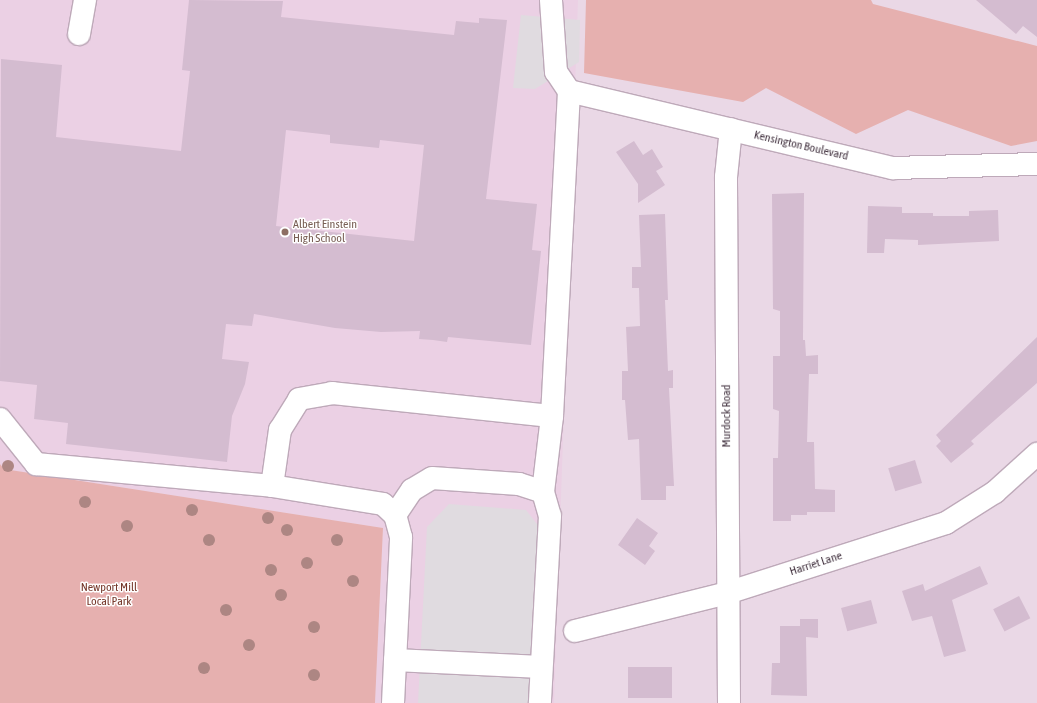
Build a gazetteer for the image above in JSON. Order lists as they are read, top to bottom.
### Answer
{
  "streets": {
    "street": ["Kensington Boulevard", "Murdock Road", "Harriet Lane"]
  },
  "crossings": [
    ["Kensington Boulevard", "Murdock Road"],
    ["Murdock Road", "Harriet Lane"]
  ],
  "parks": ["Newport Mill Local Park"],
  "places": ["Albert Einstein High School"]
}
